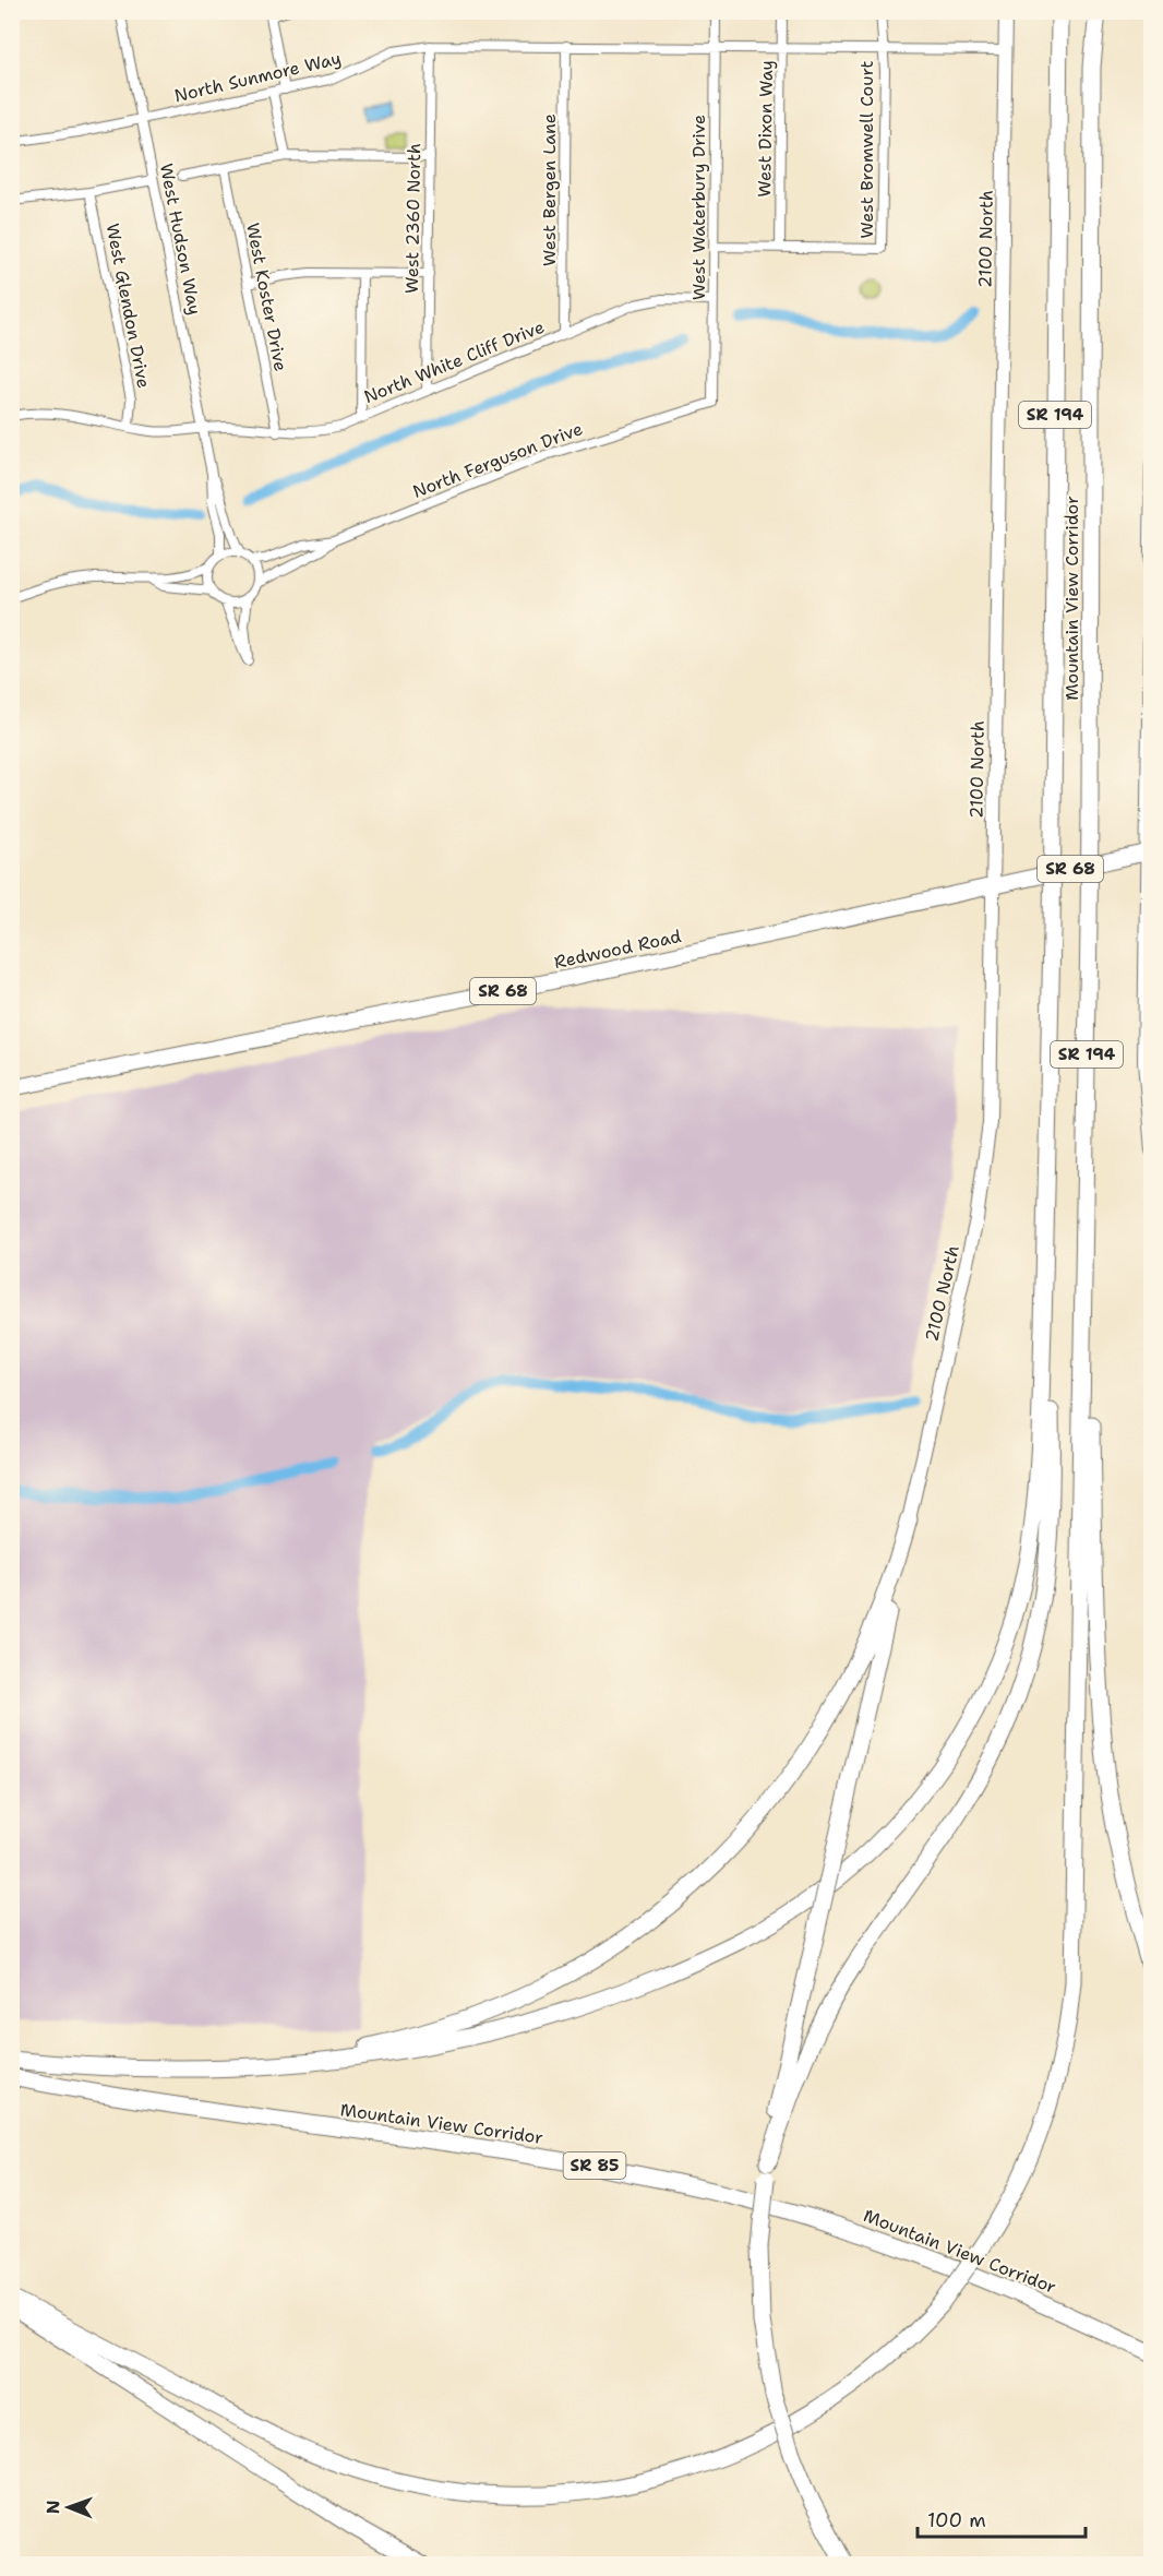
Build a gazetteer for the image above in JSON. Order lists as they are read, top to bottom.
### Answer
{
  "streets": {
    "highway": ["SR 194", "Mountain View Corridor", "SR 85"],
    "main road": ["2100 North", "SR 68", "Redwood Road"],
    "street": [
      "North Sunmore Way",
      "West Dixon Way",
      "West Bromwell Court",
      "West Bergen Lane",
      "West Waterbury Drive",
      "West 2360 North",
      "West Hudson Way",
      "West Koster Drive",
      "West Glendon Drive",
      "North White Cliff Drive",
      "North Ferguson Drive"
    ]
  },
  "crossings": [
    ["North Sunmore Way", "West Dixon Way"],
    ["North Sunmore Way", "West Bromwell Court"],
    ["North Sunmore Way", "West Bergen Lane"],
    ["North Sunmore Way", "West Waterbury Drive"],
    ["North Sunmore Way", "West 2360 North"],
    ["North Sunmore Way", "West Hudson Way"],
    ["North Sunmore Way", "2100 North"],
    ["West Dixon Way", "West Bromwell Court"],
    ["West Bergen Lane", "North White Cliff Drive"],
    ["West Waterbury Drive", "North White Cliff Drive"],
    ["West Waterbury Drive", "North Ferguson Drive"],
    ["West 2360 North", "North White Cliff Drive"],
    ["West Hudson Way", "North White Cliff Drive"],
    ["West Hudson Way", "North Ferguson Drive"],
    ["2100 North", "Redwood Road"],
    ["West Koster Drive", "North White Cliff Drive"],
    ["West Glendon Drive", "North White Cliff Drive"]
  ],
  "scale_bar": "100 m",
  "north": "left"
}
